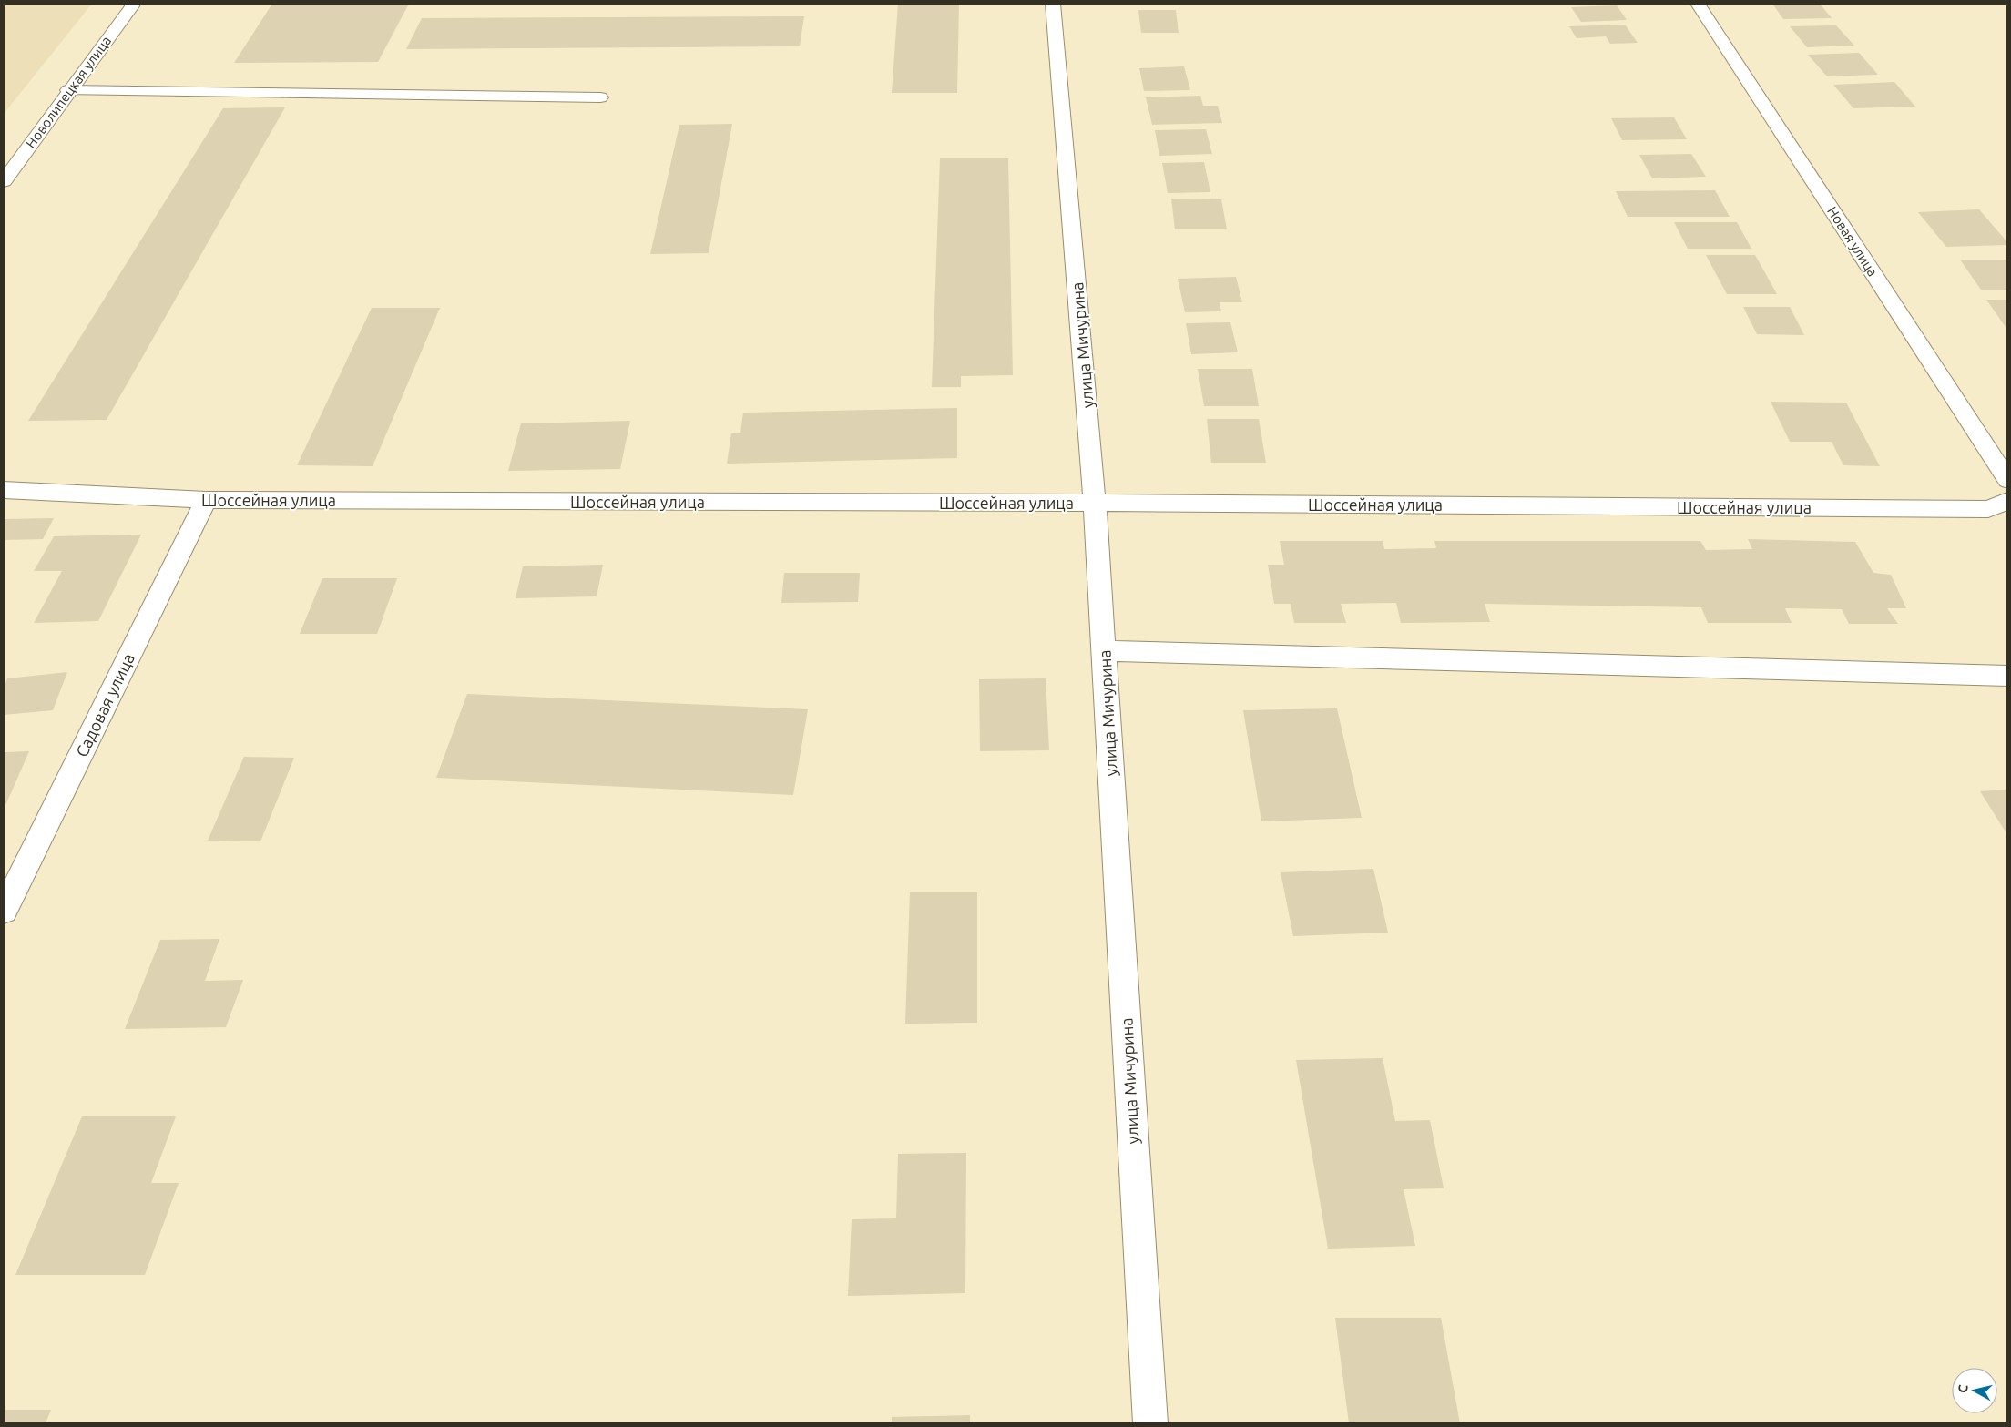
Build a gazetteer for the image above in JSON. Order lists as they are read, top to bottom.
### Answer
{
  "streets": {
    "street": [
      "Новолипецкая улица",
      "Новая улица",
      "улица Мичурина",
      "Шоссейная улица",
      "Садовая улица"
    ]
  },
  "crossings": [
    ["улица Мичурина", "Шоссейная улица"],
    ["Шоссейная улица", "Садовая улица"]
  ],
  "north": "left"
}
